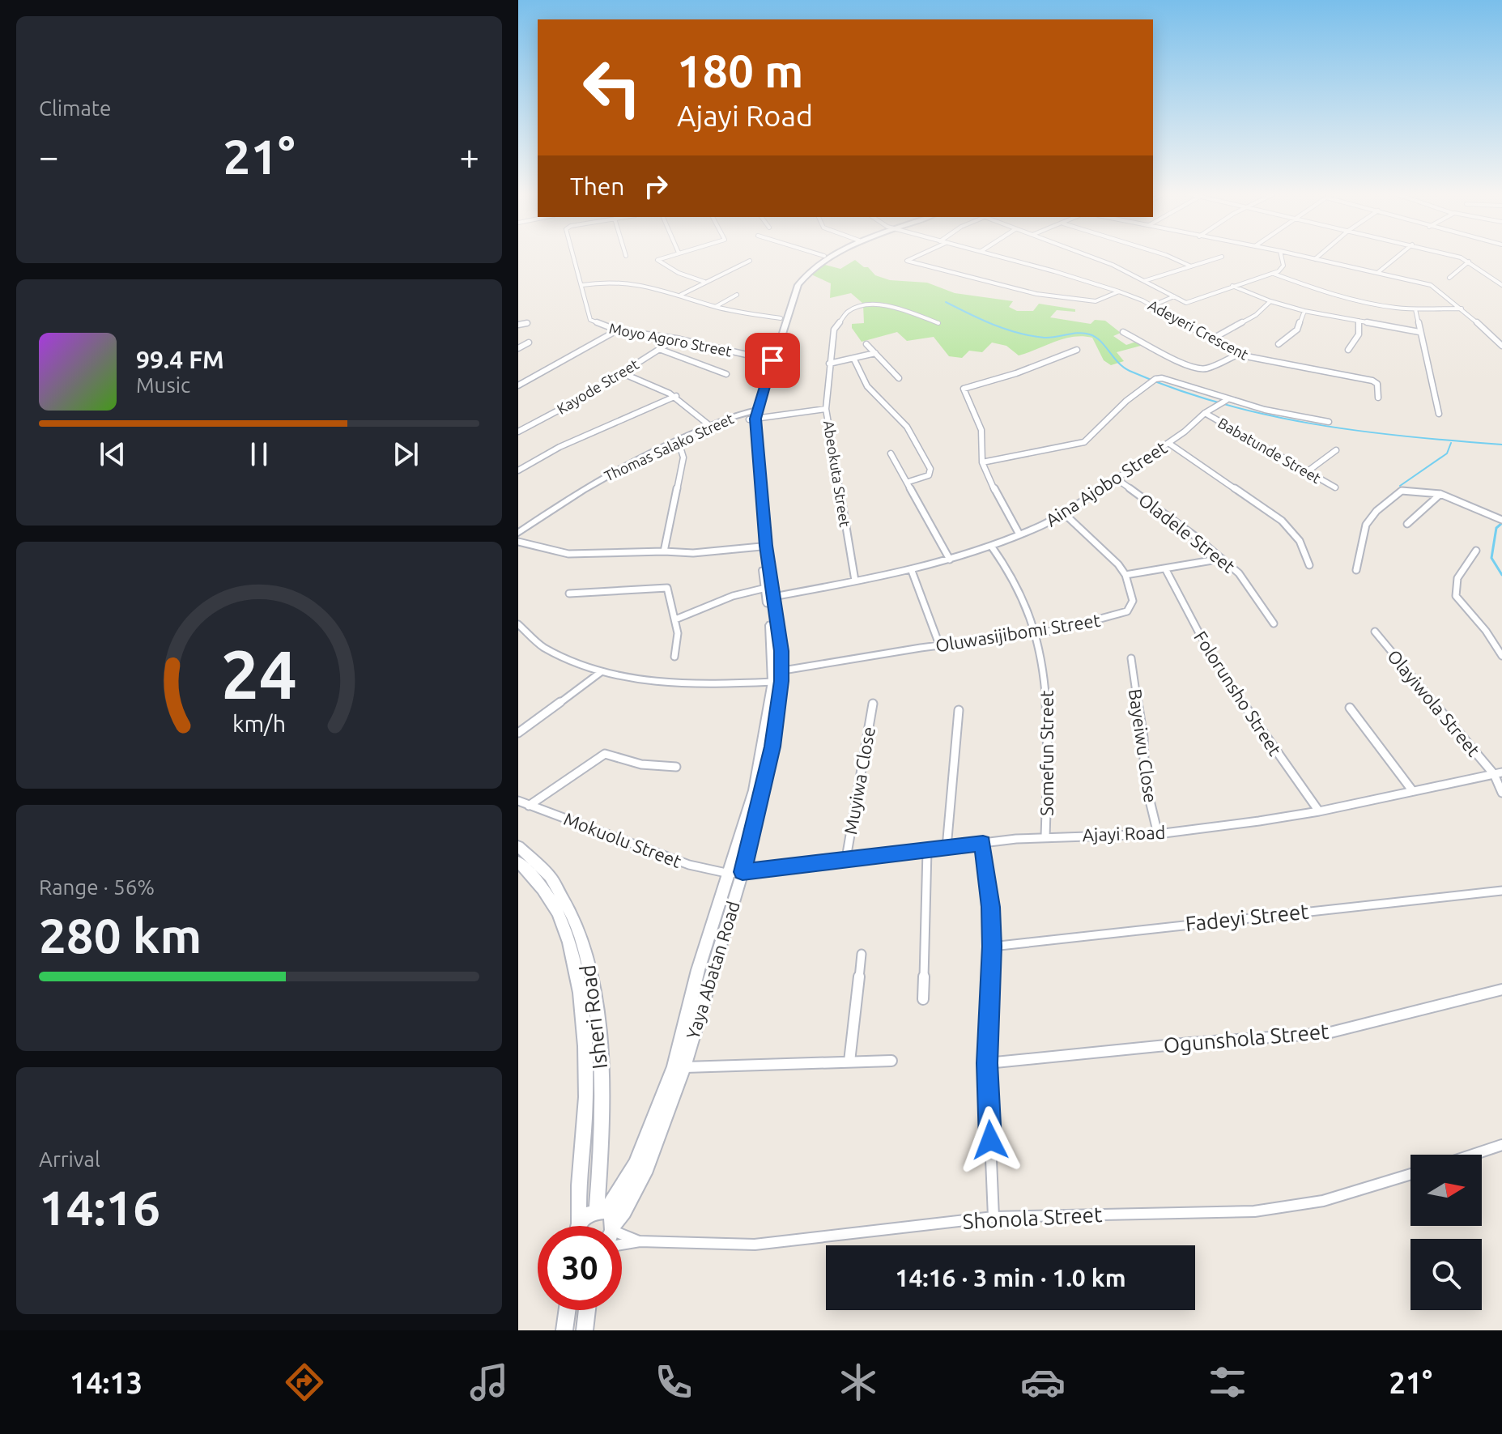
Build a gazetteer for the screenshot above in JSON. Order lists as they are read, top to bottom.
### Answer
{
  "streets": {
    "main road": ["Yaya Abatan Road", "Isheri Road"],
    "street": [
      "Adeyeri Crescent",
      "Moyo Agoro Street",
      "Kayode Street",
      "Thomas Salako Street",
      "Babatunde Street",
      "Abeokuta Street",
      "Aina Ajobo Street",
      "Oladele Street",
      "Oluwasijibomi Street",
      "Folorunsho Street",
      "Olayiwola Street",
      "Bayeiwu Close",
      "Somefun Street",
      "Muyiwa Close",
      "Ajayi Road",
      "Mokuolu Street",
      "Fadeyi Street",
      "Ogunshola Street",
      "Shonola Street"
    ]
  },
  "crossings": [
    ["Moyo Agoro Street", "Kayode Street"],
    ["Moyo Agoro Street", "Yaya Abatan Road"],
    ["Thomas Salako Street", "Yaya Abatan Road"],
    ["Babatunde Street", "Aina Ajobo Street"],
    ["Abeokuta Street", "Aina Ajobo Street"],
    ["Aina Ajobo Street", "Oladele Street"],
    ["Aina Ajobo Street", "Somefun Street"],
    ["Aina Ajobo Street", "Yaya Abatan Road"],
    ["Oluwasijibomi Street", "Somefun Street"],
    ["Oluwasijibomi Street", "Yaya Abatan Road"],
    ["Folorunsho Street", "Ajayi Road"],
    ["Olayiwola Street", "Ajayi Road"],
    ["Bayeiwu Close", "Ajayi Road"],
    ["Somefun Street", "Ajayi Road"],
    ["Muyiwa Close", "Ajayi Road"],
    ["Ajayi Road", "Mokuolu Street"],
    ["Ajayi Road", "Yaya Abatan Road"],
    ["Mokuolu Street", "Yaya Abatan Road"]
  ],
  "north": "right",
  "page": {
    "tile": [
      "Climate",
      ["Range · 56%", "280 km"],
      ["Arrival", "14:16"]
    ],
    "turn": ["180 m", "Ajayi Road"],
    "heat": ["−", "21°", "+"],
    "then": "Then",
    "song": ["99.4 FM", "Music"],
    "limit": "30",
    "trip": "14:16 · 3 min · 1.0 km",
    "tabs": ["14:13", "21°"],
    "gauge": ["24", "km/h"]
  }
}
